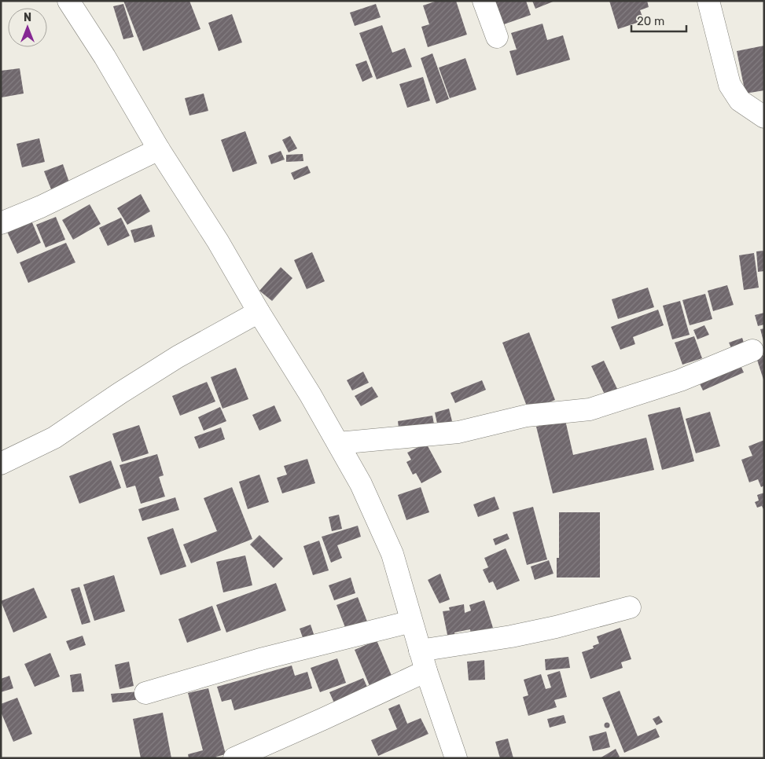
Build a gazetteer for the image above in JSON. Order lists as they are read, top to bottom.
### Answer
{
  "scale_bar": "20 m",
  "north": "top"
}
